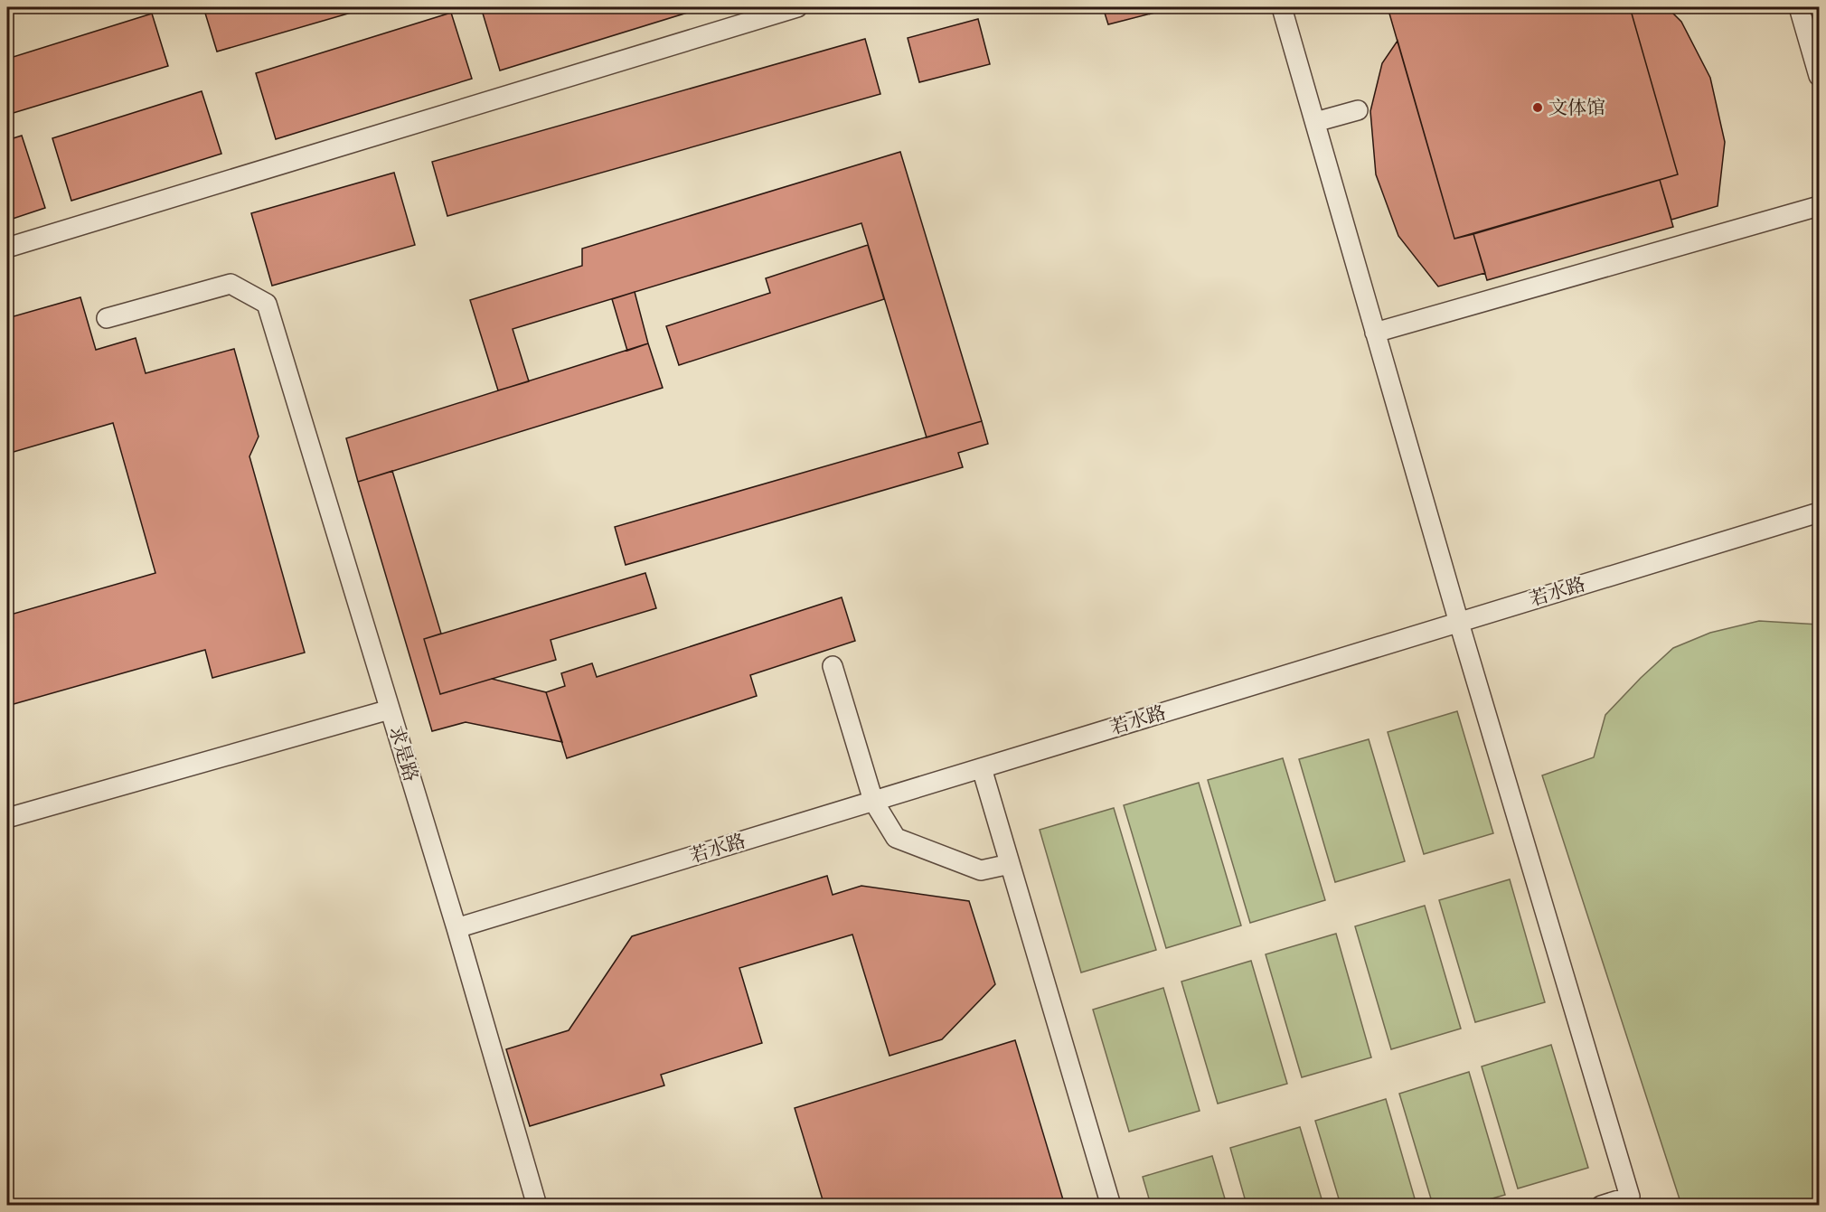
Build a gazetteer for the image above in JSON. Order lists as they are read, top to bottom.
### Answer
{
  "streets": {
    "lane": ["若水路", "求是路"]
  },
  "crossings": [
    ["若水路", "求是路"]
  ],
  "places": ["文体馆"]
}
